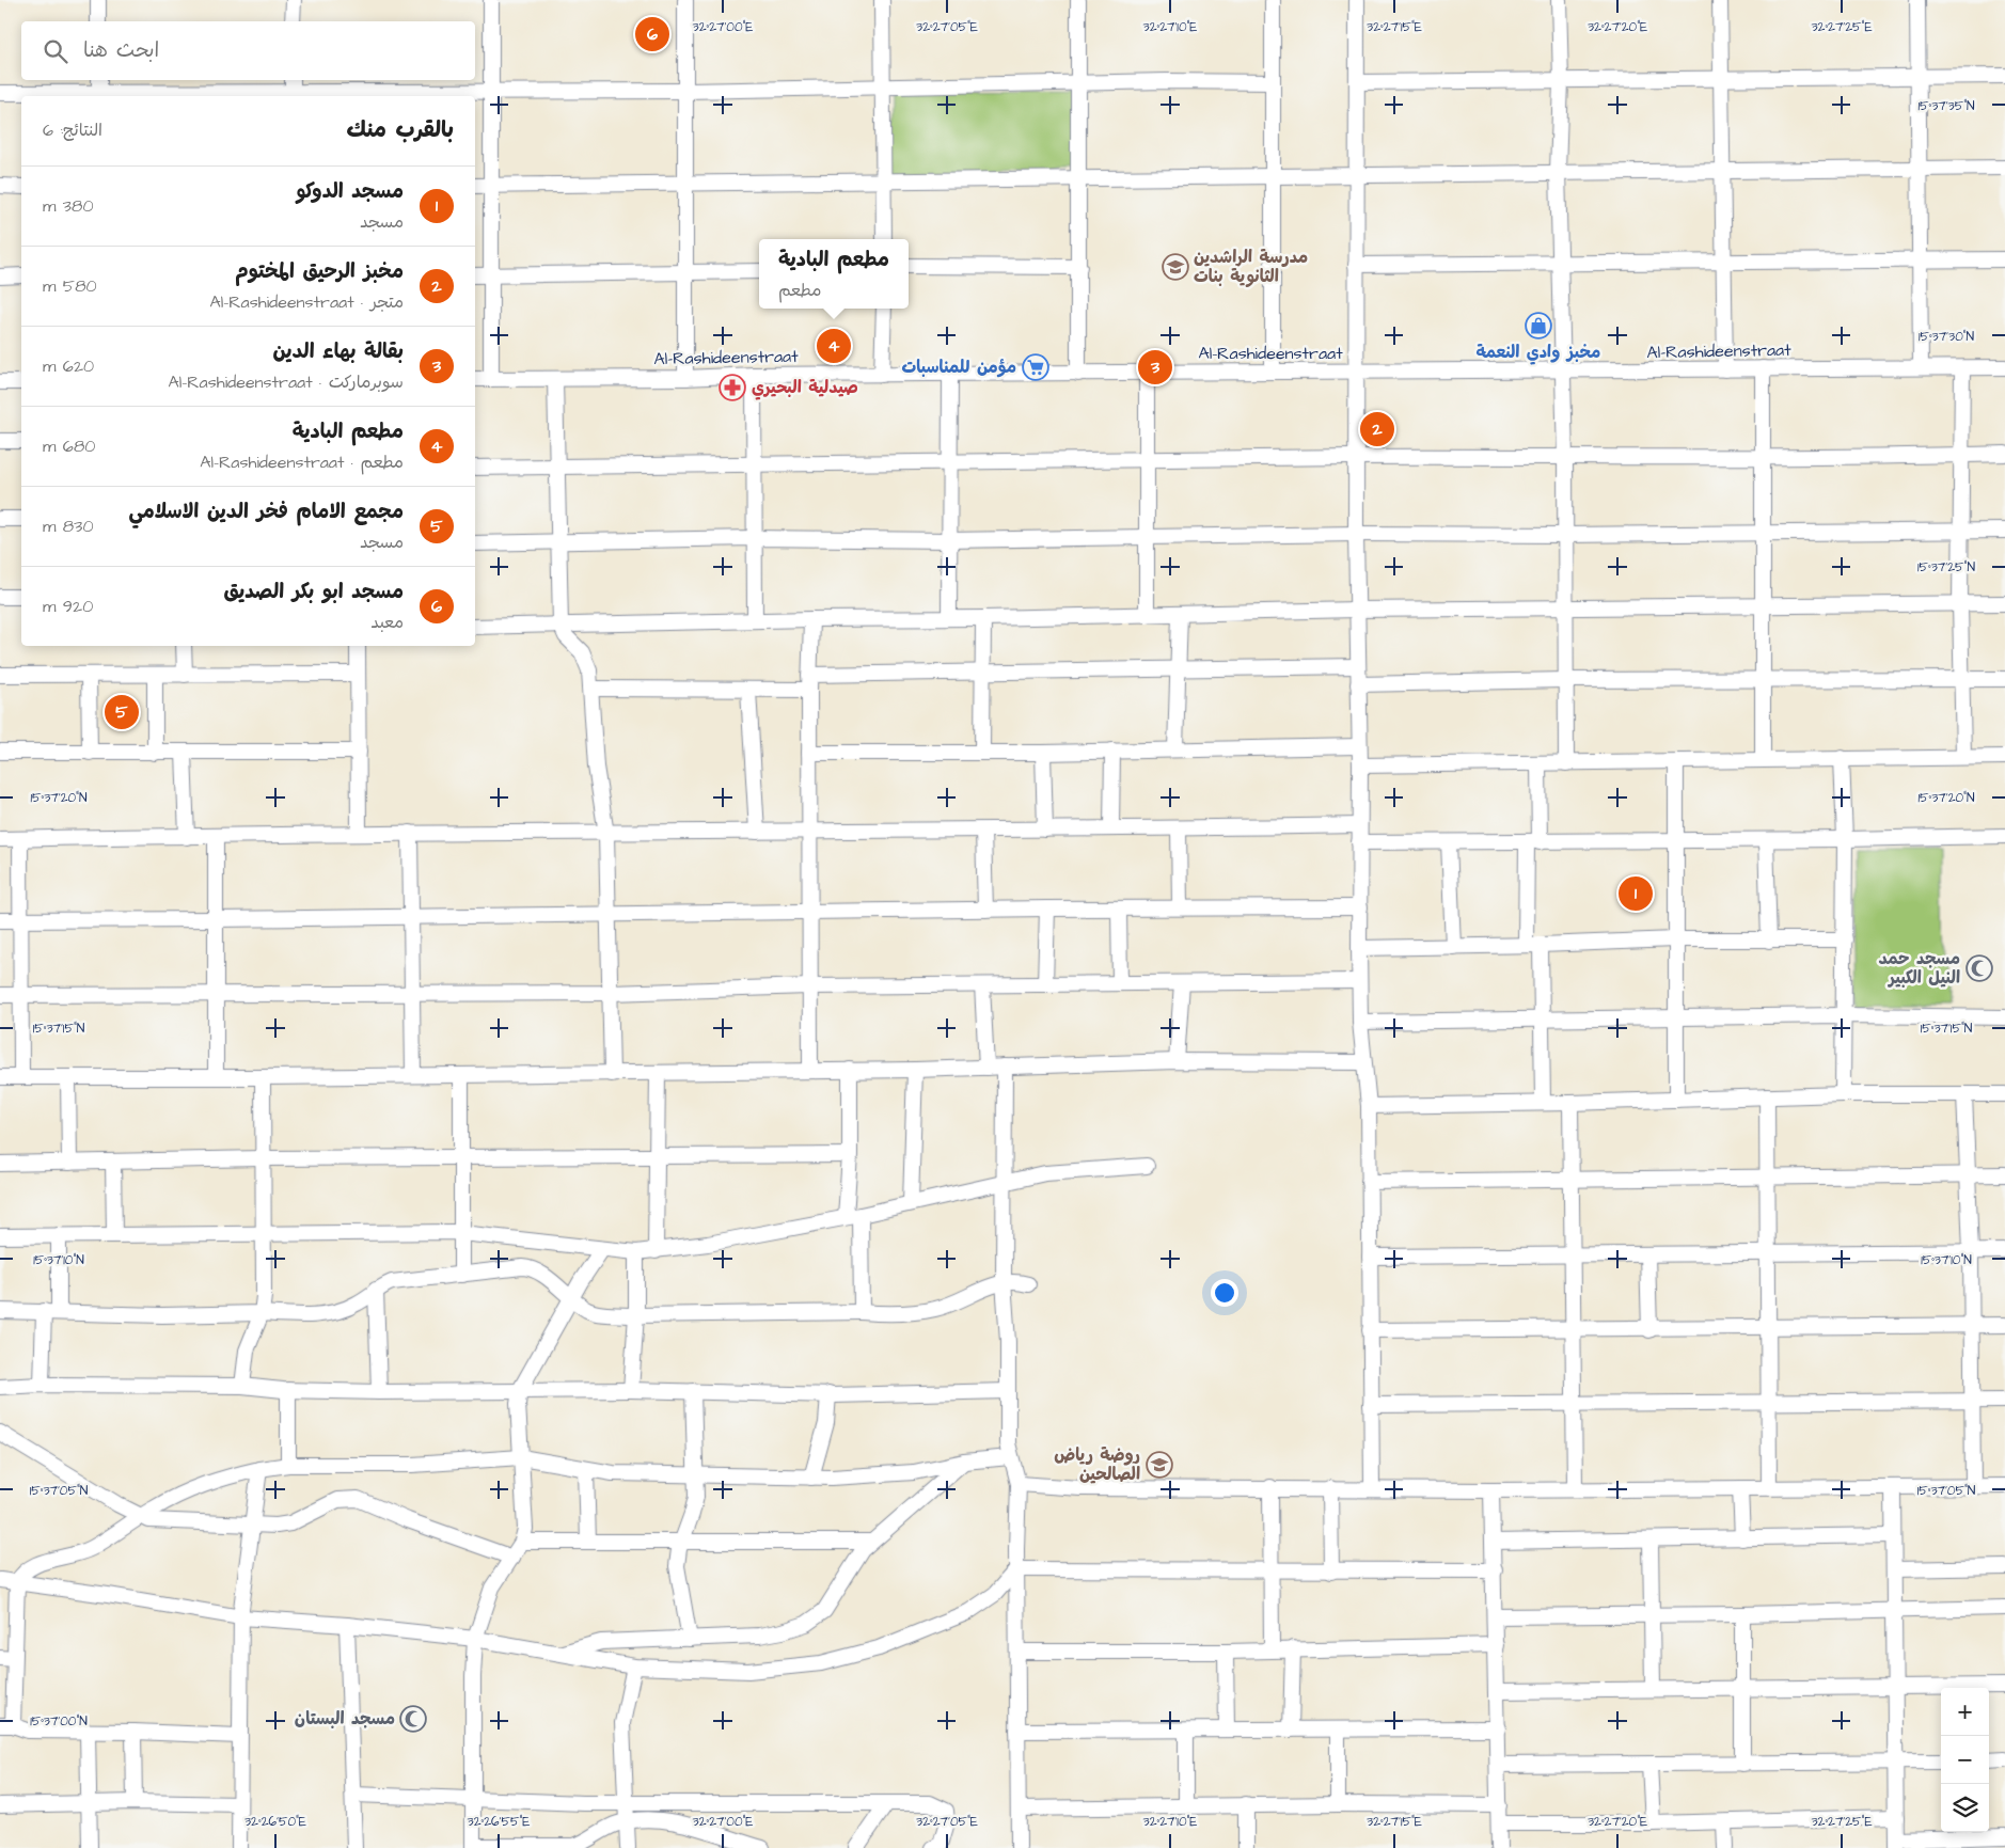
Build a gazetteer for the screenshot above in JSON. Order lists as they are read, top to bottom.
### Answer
{
  "streets": {
    "street": ["Al-Rashideenstraat"]
  },
  "places": {
    "school or university": ["مدرسة الراشدين الثانوية بنات", "روضة رياض الصالحين"],
    "shop": ["مخبز وادي النعمة"],
    "supermarket": ["مؤمن للمناسبات"],
    "pharmacy": ["صيدلية البحيري"],
    "mosque": ["مسجد حمد النيل الكبير", "مسجد البستان"]
  },
  "page": {
    "pins": [
      "6",
      "4",
      "3",
      "2",
      "5",
      "1"
    ],
    "search": "ابحث هنا",
    "heading": ["بالقرب منك", "النتائج: 6"],
    "list": [
      {
        "mark": "1",
        "name": "مسجد الدوكو",
        "note": "مسجد",
        "value": "380 m"
      },
      {
        "mark": "2",
        "name": "مخبز الرحيق المختوم",
        "note": "متجر · Al-Rashideenstraat",
        "value": "580 m"
      },
      {
        "mark": "3",
        "name": "بقالة بهاء الدين",
        "note": "سوبرماركت · Al-Rashideenstraat",
        "value": "620 m"
      },
      {
        "mark": "4",
        "name": "مطعم البادية",
        "note": "مطعم · Al-Rashideenstraat",
        "value": "680 m"
      },
      {
        "mark": "5",
        "name": "مجمع الامام فخر الدين الاسلامي",
        "note": "مسجد",
        "value": "830 m"
      },
      {
        "mark": "6",
        "name": "مسجد ابو بكر الصديق",
        "note": "معبد",
        "value": "920 m"
      }
    ],
    "popup": ["مطعم البادية", "مطعم"],
    "map_buttons": ["+", "−"]
  },
  "coordinates": [
    "32°27'00\"E",
    "32°27'05\"E",
    "32°27'10\"E",
    "32°27'15\"E",
    "32°27'20\"E",
    "32°27'25\"E",
    "15°37'35\"N",
    "15°37'30\"N",
    "15°37'25\"N",
    "15°37'20\"N",
    "15°37'15\"N",
    "15°37'10\"N",
    "15°37'05\"N",
    "15°37'00\"N",
    "32°26'50\"E",
    "32°26'55\"E"
  ]
}
